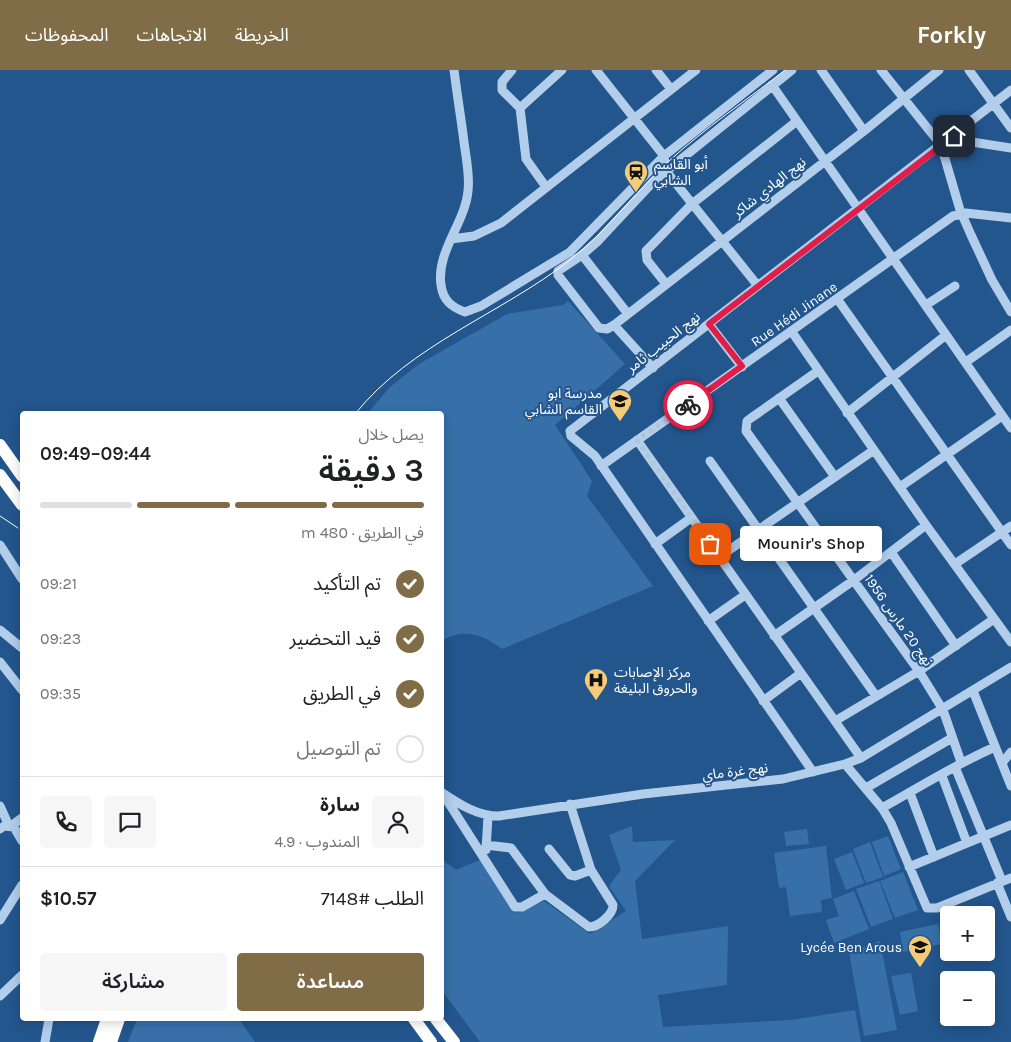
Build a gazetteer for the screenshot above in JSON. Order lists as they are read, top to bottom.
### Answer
{
  "streets": {
    "street": [
      "نهج الهادي شاكر",
      "Rue Hédi Jinane",
      "نهج الحبيب ثامر",
      "نهج 20 مارس 1956",
      "نهج غرة ماي"
    ]
  },
  "crossings": [
    ["Rue Hédi Jinane", "نهج الحبيب ثامر"],
    ["نهج الحبيب ثامر", "نهج غرة ماي"],
    ["نهج 20 مارس 1956", "نهج غرة ماي"]
  ],
  "places": {
    "station": ["أبو القاسم الشابي"],
    "school or university": ["مدرسة ابو القاسم الشابي", "Lycée Ben Arous"],
    "other": ["Mounir's Shop"],
    "hospital": ["مركز الإصابات والحروق البليغة"]
  },
  "page": {
    "header": "Forkly",
    "nav": ["الخريطة", "الاتجاهات", "المحفوظات"],
    "heading": ["3 دقيقة", "يصل خلال", "09:44–09:49"],
    "panel": [
      "سارة",
      "المندوب · 4.9",
      "الطلب #7148",
      "$10.57"
    ],
    "bar": "في الطريق · 480 m",
    "bubble": "Mounir's Shop",
    "list": [
      ["تم التأكيد", "09:21"],
      ["قيد التحضير", "09:23"],
      ["في الطريق", "09:35"],
      "تم التوصيل"
    ],
    "map_buttons": ["+", "−"],
    "buttons": ["مساعدة", "مشاركة"]
  }
}
